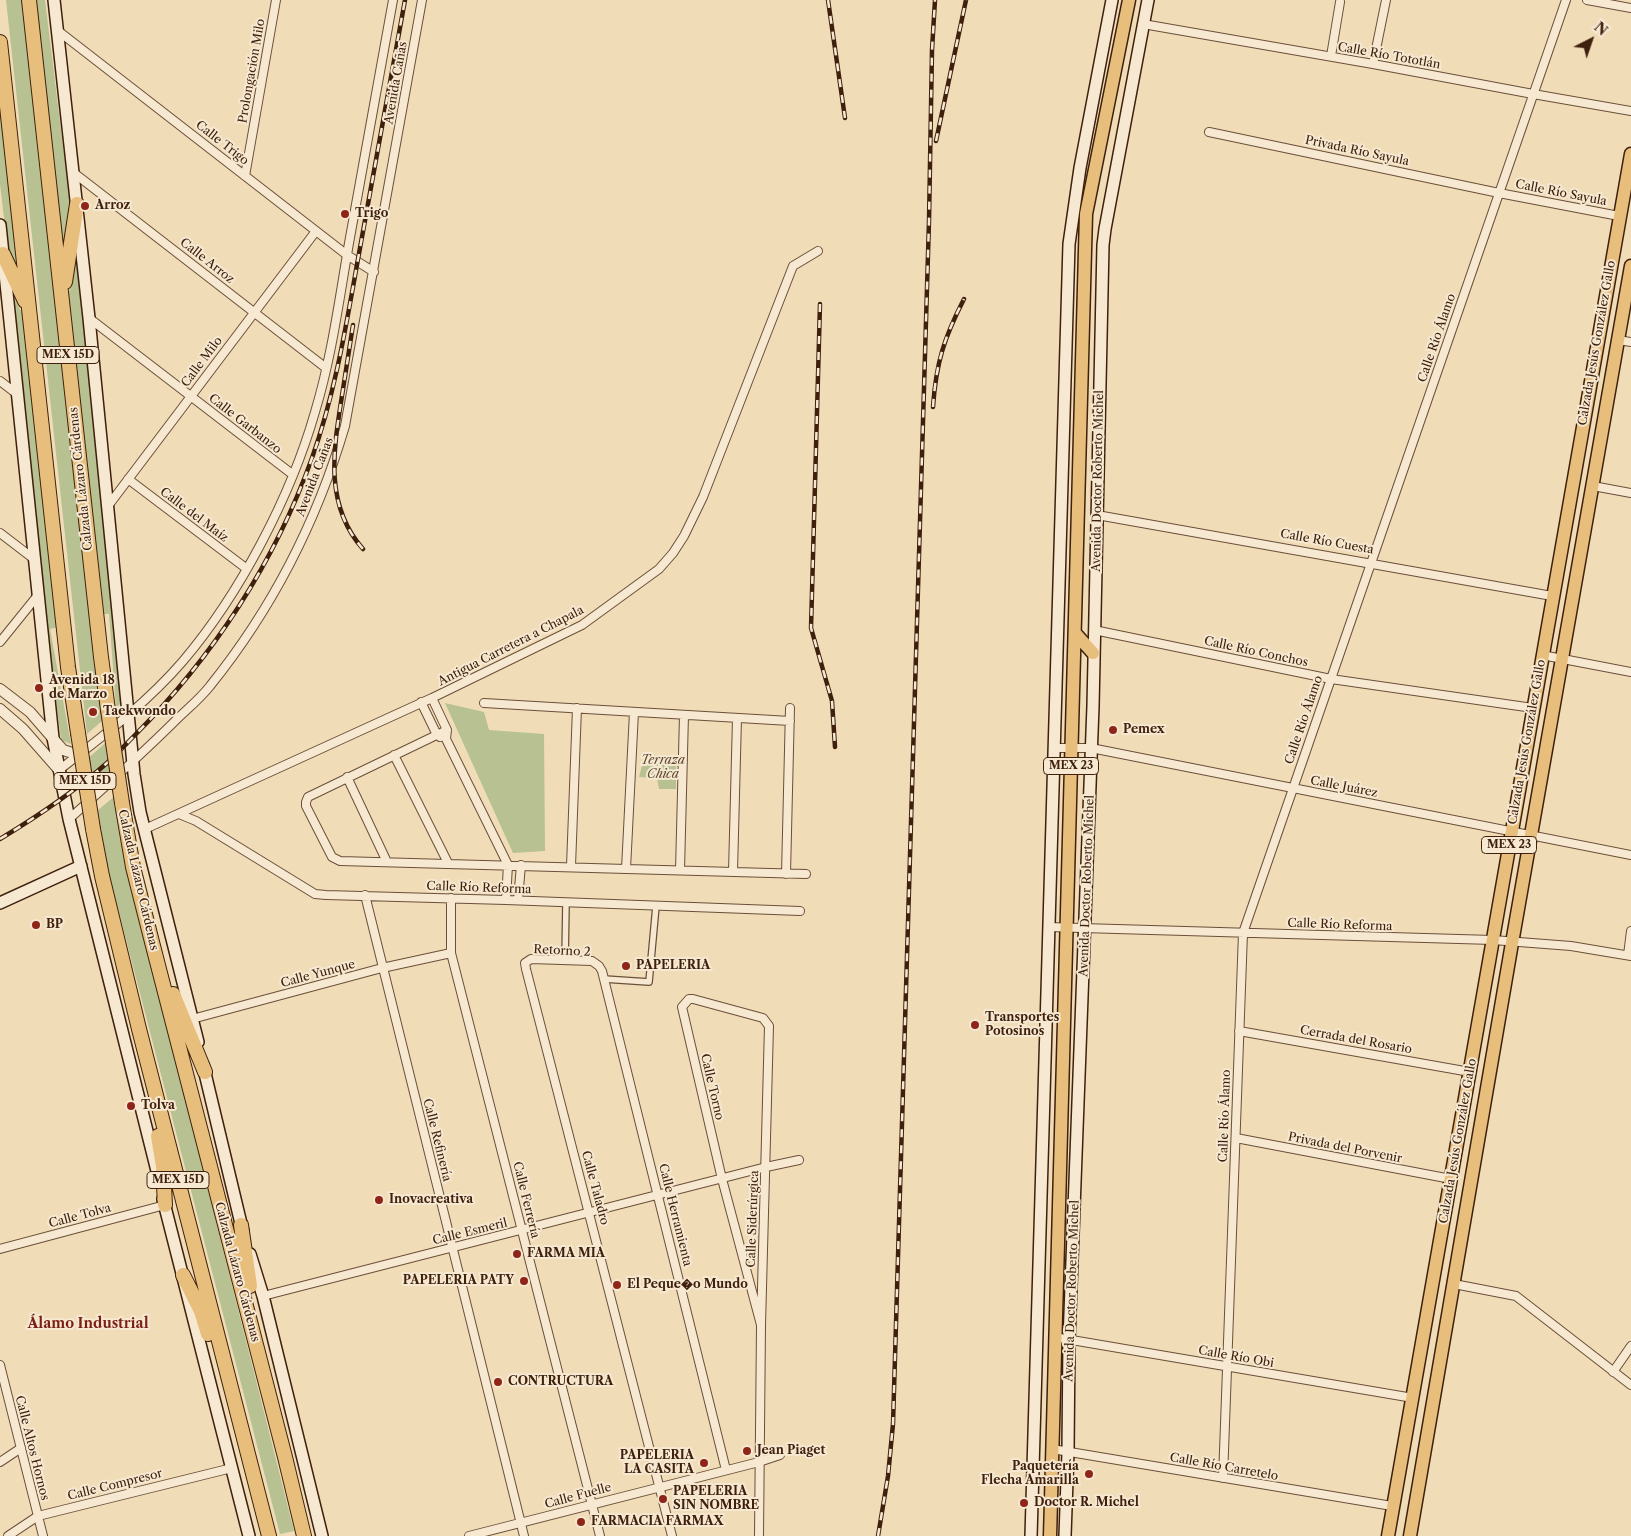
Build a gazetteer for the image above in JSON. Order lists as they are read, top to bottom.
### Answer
{
  "streets": {
    "highway": ["MEX 15D", "Calzada Lázaro Cárdenas"],
    "main road": ["Calzada Jesús González Gallo", "Avenida Doctor Roberto Michel", "MEX 23"],
    "street": [
      "Calle Río Tototlán",
      "Prolongación Milo",
      "Avenida Cañas",
      "Calle Trigo",
      "Privada Río Sayula",
      "Calle Río Sayula",
      "Calle Arroz",
      "Calle Río Álamo",
      "Calle Milo",
      "Calle Garbanzo",
      "Calle del Maíz",
      "Calle Río Cuesta",
      "Antigua Carretera a Chapala",
      "Calle Río Conchos",
      "Calle Juárez",
      "Calle Río Reforma",
      "Retorno 2",
      "Calle Yunque",
      "Cerrada del Rosario",
      "Calle Torno",
      "Calle Refinería",
      "Privada del Porvenir",
      "Calle Taladro",
      "Calle Ferrería",
      "Calle Herramienta",
      "Calle Tolva",
      "Calle Siderúrgica",
      "Calle Esmeril",
      "Calle Río Obi",
      "Calle Altos Hornos",
      "Calle Río Carretelo",
      "Calle Compresor",
      "Calle Fuelle"
    ]
  },
  "crossings": [
    ["Calle Río Tototlán", "Calle Río Álamo"],
    ["Calle Río Tototlán", "Avenida Doctor Roberto Michel"],
    ["Prolongación Milo", "Calle Trigo"],
    ["Avenida Cañas", "Calle Trigo"],
    ["Avenida Cañas", "Calle Arroz"],
    ["Avenida Cañas", "Calle Garbanzo"],
    ["Avenida Cañas", "Calzada Lázaro Cárdenas"],
    ["Avenida Cañas", "Calle del Maíz"],
    ["Calle Trigo", "Calle Milo"],
    ["Calle Trigo", "Calzada Lázaro Cárdenas"],
    ["Privada Río Sayula", "Calle Río Sayula"],
    ["Privada Río Sayula", "Calle Río Álamo"],
    ["Calle Río Sayula", "Calle Río Álamo"],
    ["Calle Río Sayula", "Calzada Jesús González Gallo"],
    ["Calle Arroz", "Calle Milo"],
    ["Calle Arroz", "Calzada Lázaro Cárdenas"],
    ["Calle Río Álamo", "Calle Río Cuesta"],
    ["Calle Río Álamo", "Calle Río Conchos"],
    ["Calle Río Álamo", "Calle Juárez"],
    ["Calle Río Álamo", "Calle Río Reforma"],
    ["Calle Río Álamo", "Cerrada del Rosario"],
    ["Calle Río Álamo", "Privada del Porvenir"],
    ["Calle Río Álamo", "Calle Río Obi"],
    ["Calle Río Álamo", "Calle Río Carretelo"],
    ["Calzada Jesús González Gallo", "Calle Río Cuesta"],
    ["Calzada Jesús González Gallo", "Calle Río Conchos"],
    ["Calzada Jesús González Gallo", "Calle Juárez"],
    ["Calzada Jesús González Gallo", "Calle Río Reforma"],
    ["Calzada Jesús González Gallo", "Cerrada del Rosario"],
    ["Calzada Jesús González Gallo", "Privada del Porvenir"],
    ["Calzada Jesús González Gallo", "Calle Río Obi"],
    ["Calzada Jesús González Gallo", "Calle Río Carretelo"],
    ["Calle Milo", "Calle Garbanzo"],
    ["Calle Milo", "Calzada Lázaro Cárdenas"],
    ["Calle Milo", "Calle del Maíz"],
    ["Calle Garbanzo", "Calzada Lázaro Cárdenas"],
    ["Calzada Lázaro Cárdenas", "Antigua Carretera a Chapala"],
    ["Calzada Lázaro Cárdenas", "Calle Yunque"],
    ["Calzada Lázaro Cárdenas", "Calle Esmeril"],
    ["Avenida Doctor Roberto Michel", "Calle Río Cuesta"],
    ["Avenida Doctor Roberto Michel", "Calle Río Conchos"],
    ["Avenida Doctor Roberto Michel", "Calle Juárez"],
    ["Avenida Doctor Roberto Michel", "Calle Río Reforma"],
    ["Avenida Doctor Roberto Michel", "Calle Río Obi"],
    ["Avenida Doctor Roberto Michel", "Calle Río Carretelo"],
    ["Antigua Carretera a Chapala", "Calle Río Reforma"],
    ["Calle Río Reforma", "Calle Refinería"],
    ["Calle Río Reforma", "Calle Ferrería"],
    ["Retorno 2", "Calle Taladro"],
    ["Retorno 2", "Calle Herramienta"],
    ["Calle Yunque", "Calle Refinería"],
    ["Calle Yunque", "Calle Ferrería"],
    ["Calle Torno", "Calle Siderúrgica"],
    ["Calle Torno", "Calle Esmeril"],
    ["Calle Refinería", "Calle Esmeril"],
    ["Calle Refinería", "Calle Fuelle"],
    ["Calle Taladro", "Calle Esmeril"],
    ["Calle Taladro", "Calle Fuelle"],
    ["Calle Ferrería", "Calle Esmeril"],
    ["Calle Ferrería", "Calle Fuelle"],
    ["Calle Herramienta", "Calle Esmeril"],
    ["Calle Herramienta", "Calle Fuelle"],
    ["Calle Siderúrgica", "Calle Esmeril"],
    ["Calle Siderúrgica", "Calle Fuelle"],
    ["Calle Altos Hornos", "Calle Compresor"]
  ],
  "districts": ["Álamo Industrial"],
  "parks": ["Terraza Chica"],
  "places": [
    "Arroz",
    "Trigo",
    "Avenida 18 de Marzo",
    "Taekwondo",
    "Pemex",
    "BP",
    "PAPELERIA",
    "Transportes Potosinos",
    "Tolva",
    "Inovacreativa",
    "FARMA MIA",
    "PAPELERIA PATY",
    "El Peque�o Mundo",
    "CONTRUCTURA",
    "Jean Piaget",
    "PAPELERIA LA CASITA",
    "Paquetería Flecha Amarilla",
    "PAPELERIA SIN NOMBRE",
    "Doctor R. Michel",
    "FARMACIA FARMAX"
  ],
  "north": "top right"
}
